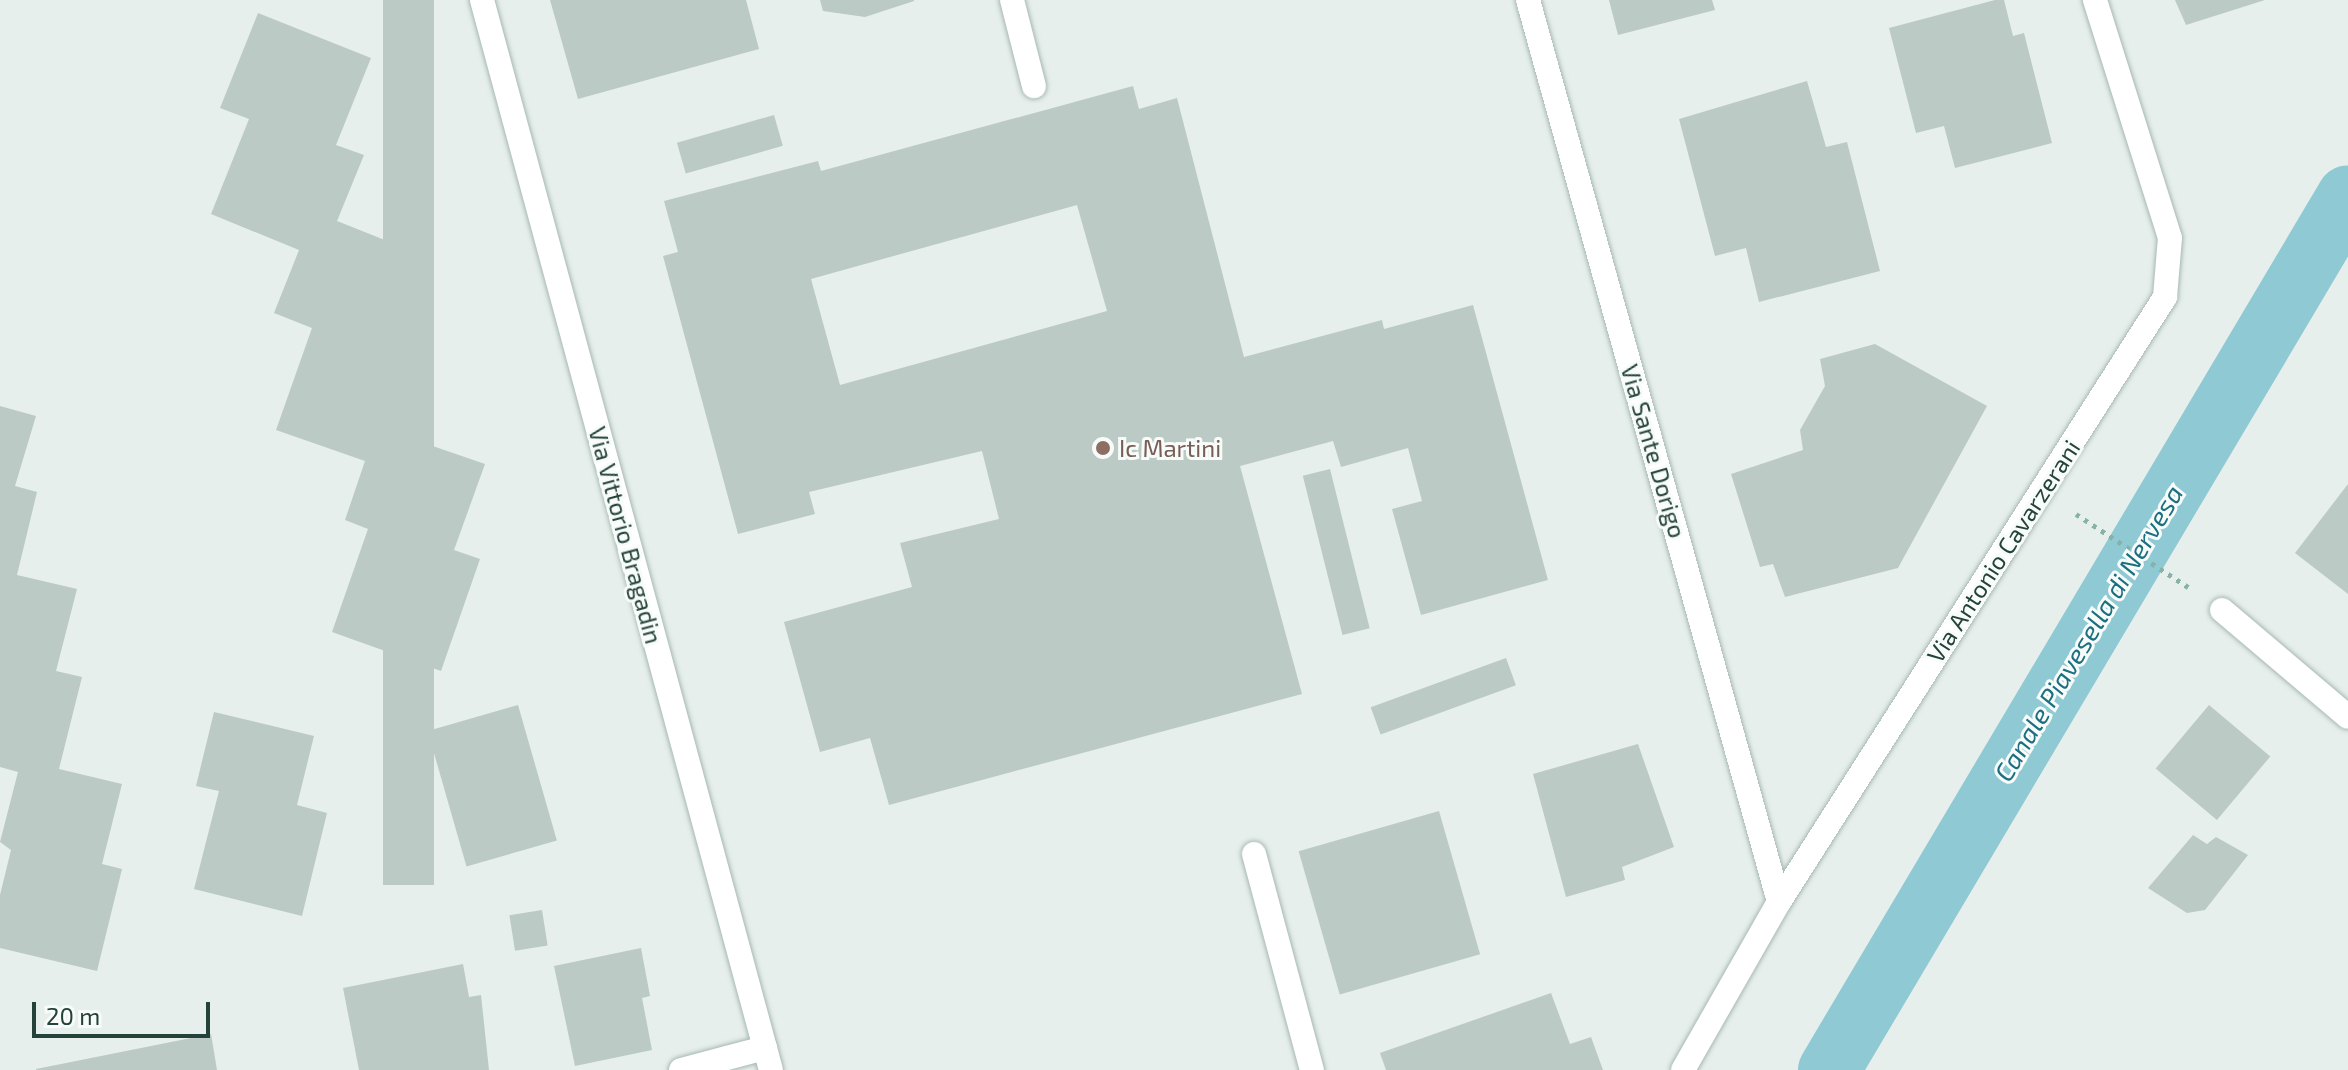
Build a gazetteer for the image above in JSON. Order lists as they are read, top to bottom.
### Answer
{
  "streets": {
    "street": ["Via Sante Dorigo", "Via Vittorio Bragadin", "Via Antonio Cavarzerani"]
  },
  "crossings": [
    ["Via Sante Dorigo", "Via Antonio Cavarzerani"]
  ],
  "water": ["Canale Piavesella di Nervesa"],
  "places": ["Ic Martini"],
  "scale_bar": "20 m"
}
